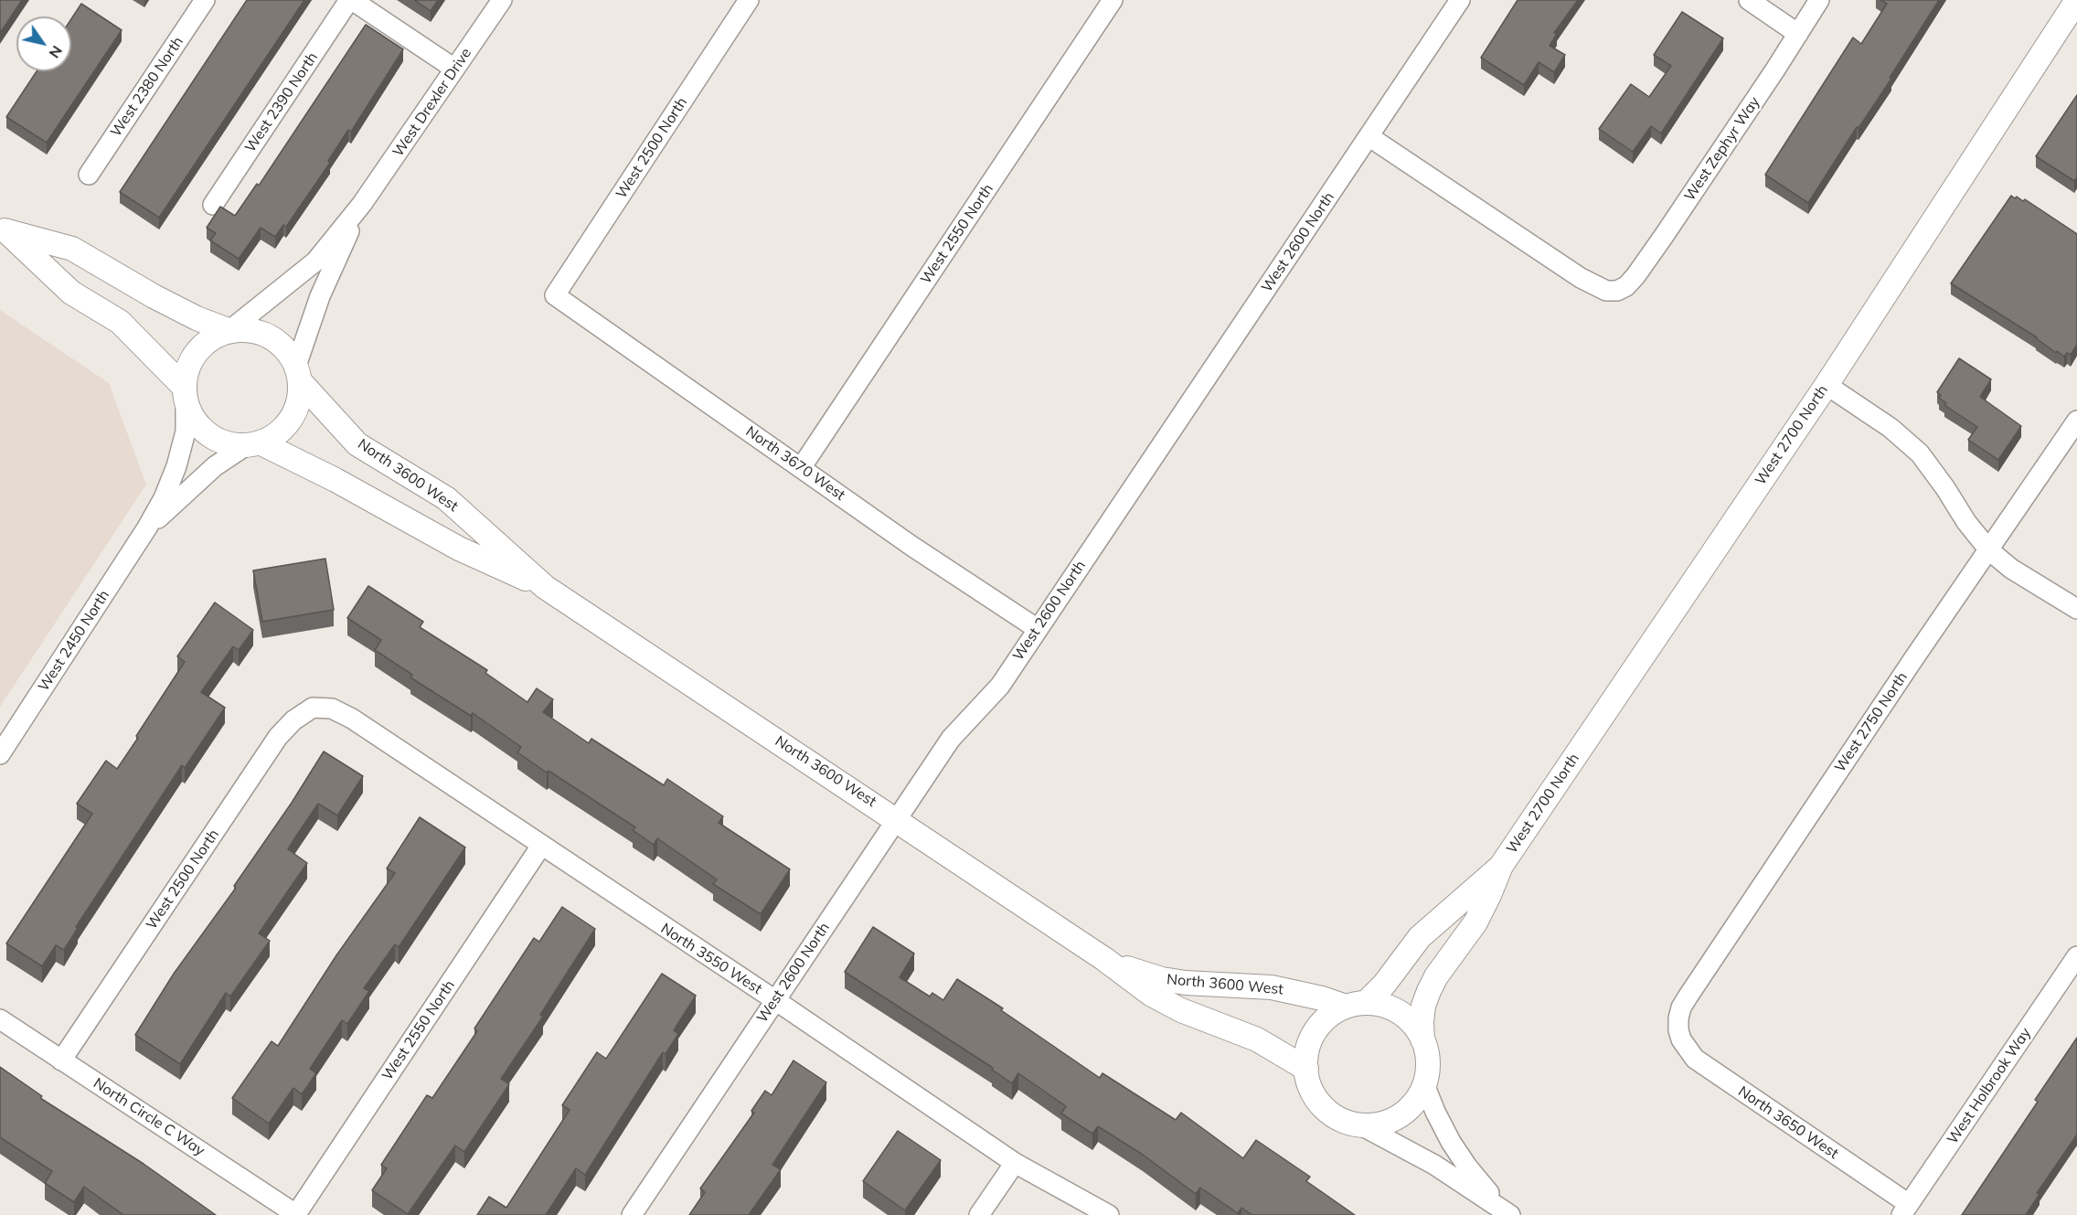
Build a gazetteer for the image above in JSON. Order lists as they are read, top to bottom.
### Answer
{
  "streets": {
    "street": [
      "West 2380 North",
      "West 2390 North",
      "West Drexler Drive",
      "West 2500 North",
      "West Zephyr Way",
      "West 2550 North",
      "West 2600 North",
      "West 2700 North",
      "North 3670 West",
      "North 3600 West",
      "West 2450 North",
      "West 2750 North",
      "North 3550 West",
      "West Holbrook Way",
      "North Circle C Way",
      "North 3650 West"
    ]
  },
  "crossings": [
    ["West Drexler Drive", "North 3600 West"],
    ["West Drexler Drive", "West 2450 North"],
    ["West 2500 North", "North 3670 West"],
    ["West 2500 North", "North 3550 West"],
    ["West 2500 North", "North Circle C Way"],
    ["West Zephyr Way", "West 2600 North"],
    ["West 2550 North", "North 3670 West"],
    ["West 2550 North", "North 3550 West"],
    ["West 2550 North", "North Circle C Way"],
    ["West 2600 North", "North 3670 West"],
    ["West 2600 North", "North 3600 West"],
    ["West 2600 North", "North 3550 West"],
    ["West 2700 North", "North 3600 West"],
    ["North 3600 West", "West 2450 North"],
    ["West 2750 North", "North 3650 West"],
    ["West Holbrook Way", "North 3650 West"]
  ],
  "north": "bottom right"
}
